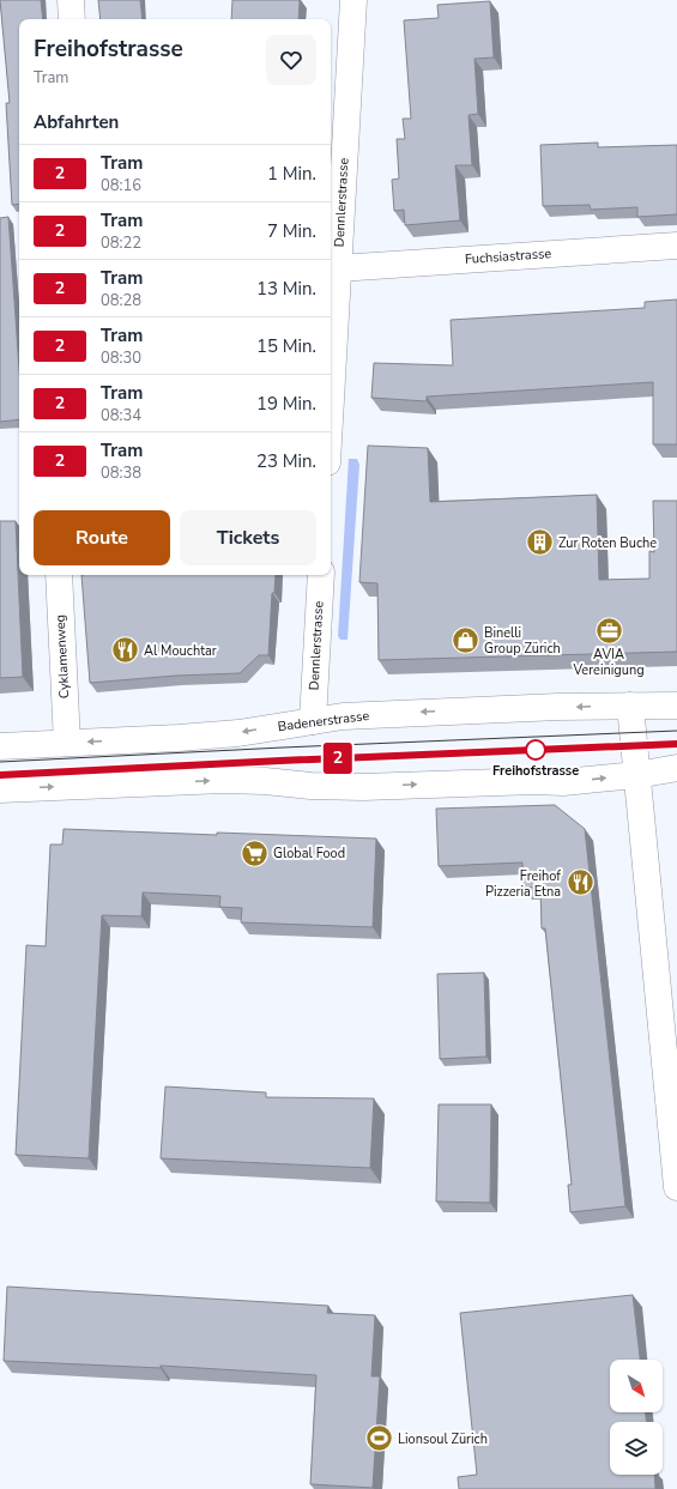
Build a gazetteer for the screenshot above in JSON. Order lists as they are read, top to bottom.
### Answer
{
  "streets": {
    "street": [
      "Dennlerstrasse",
      "Fuchsiastrasse",
      "Cyklamenweg",
      "Badenerstrasse"
    ]
  },
  "crossings": [
    ["Dennlerstrasse", "Fuchsiastrasse"],
    ["Dennlerstrasse", "Badenerstrasse"],
    ["Cyklamenweg", "Badenerstrasse"]
  ],
  "places": {
    "building": ["Zur Roten Buche"],
    "office": ["AVIA Vereinigung"],
    "shop": ["Binelli Group Zürich"],
    "restaurant": ["Al Mouchtar", "Freihof Pizzeria Etna"],
    "other": ["Freihofstrasse"],
    "supermarket": ["Global Food"],
    "sports": ["Lionsoul Zürich"]
  },
  "lines": ["tram line 2"],
  "north": "bottom right",
  "page": {
    "on_map": "2",
    "heading": [
      ["Freihofstrasse", "Tram"],
      "Abfahrten"
    ],
    "list": [
      {
        "mark": "2",
        "name": "Tram",
        "note": "08:16",
        "value": "1 Min."
      },
      {
        "mark": "2",
        "name": "Tram",
        "note": "08:22",
        "value": "7 Min."
      },
      {
        "mark": "2",
        "name": "Tram",
        "note": "08:28",
        "value": "13 Min."
      },
      {
        "mark": "2",
        "name": "Tram",
        "note": "08:30",
        "value": "15 Min."
      },
      {
        "mark": "2",
        "name": "Tram",
        "note": "08:34",
        "value": "19 Min."
      },
      {
        "mark": "2",
        "name": "Tram",
        "note": "08:38",
        "value": "23 Min."
      }
    ],
    "buttons": ["Route", "Tickets"]
  }
}
